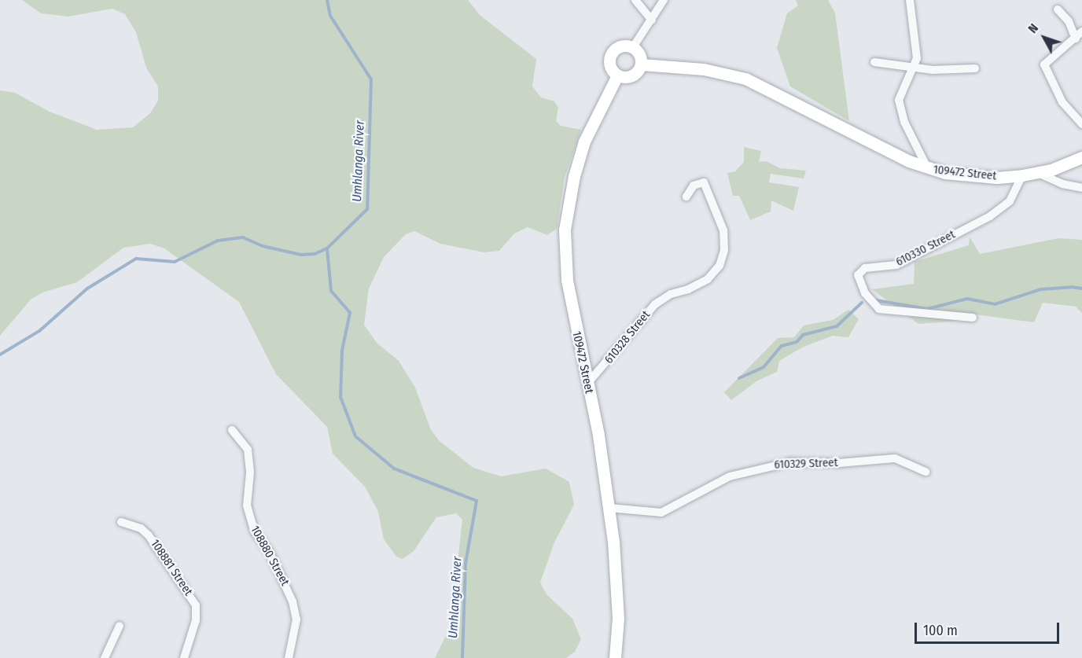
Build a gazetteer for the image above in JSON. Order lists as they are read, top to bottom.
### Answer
{
  "streets": {
    "street": [
      "109472 Street",
      "610330 Street",
      "610328 Street",
      "610329 Street",
      "108880 Street",
      "108881 Street"
    ]
  },
  "crossings": [
    ["109472 Street", "610330 Street"],
    ["109472 Street", "610328 Street"],
    ["109472 Street", "610329 Street"]
  ],
  "water": ["Umhlanga River"],
  "scale_bar": "100 m",
  "north": "top left"
}
